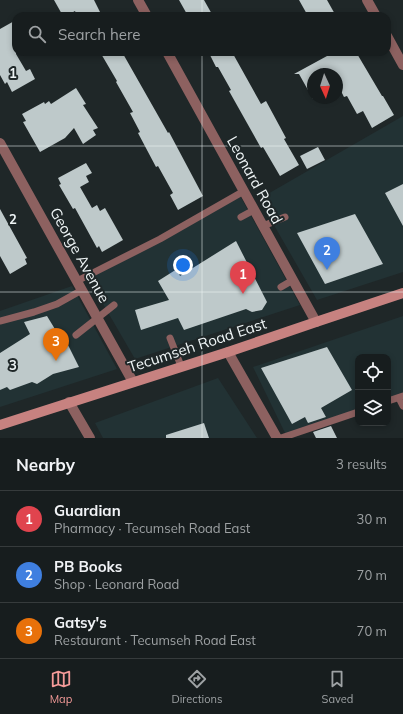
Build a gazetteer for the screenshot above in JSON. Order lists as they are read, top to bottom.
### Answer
{
  "streets": {
    "main road": ["Tecumseh Road East"],
    "street": ["Leonard Road", "George Avenue"]
  },
  "crossings": [
    ["Leonard Road", "Tecumseh Road East"],
    ["George Avenue", "Tecumseh Road East"]
  ],
  "north": "bottom",
  "page": {
    "search": "Search here",
    "pins": ["2", "1", "3"],
    "heading": ["Nearby", "3 results"],
    "list": [
      {
        "mark": "1",
        "name": "Guardian",
        "note": "Pharmacy · Tecumseh Road East",
        "value": "30 m"
      },
      {
        "mark": "2",
        "name": "PB Books",
        "note": "Shop · Leonard Road",
        "value": "70 m"
      },
      {
        "mark": "3",
        "name": "Gatsy's",
        "note": "Restaurant · Tecumseh Road East",
        "value": "70 m"
      }
    ],
    "nav": ["Map", "Directions", "Saved"]
  },
  "grid": {
    "rows": ["1", "2", "3"]
  }
}
